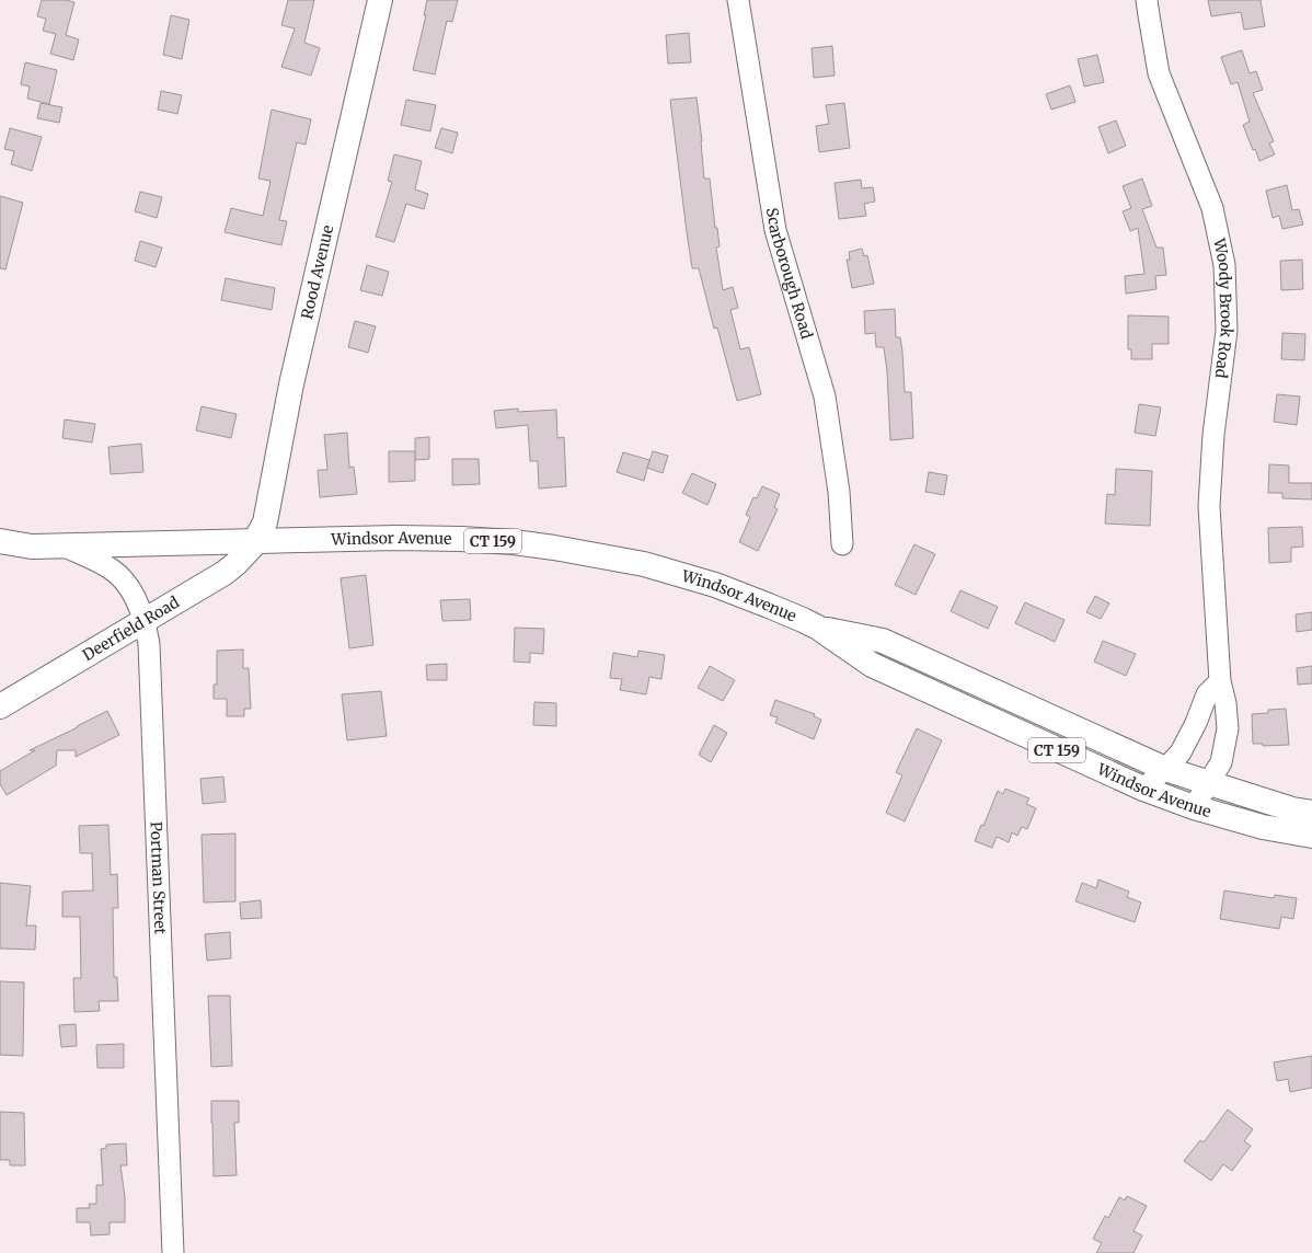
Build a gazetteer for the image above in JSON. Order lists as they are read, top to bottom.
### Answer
{
  "streets": {
    "main road": [
      "Rood Avenue",
      "Windsor Avenue",
      "CT 159",
      "Deerfield Road"
    ],
    "street": ["Scarborough Road", "Woody Brook Road", "Portman Street"]
  },
  "crossings": [
    ["Rood Avenue", "Windsor Avenue"],
    ["Rood Avenue", "Deerfield Road"],
    ["Woody Brook Road", "Windsor Avenue"],
    ["Windsor Avenue", "Deerfield Road"],
    ["Windsor Avenue", "Portman Street"],
    ["Deerfield Road", "Portman Street"]
  ]
}
